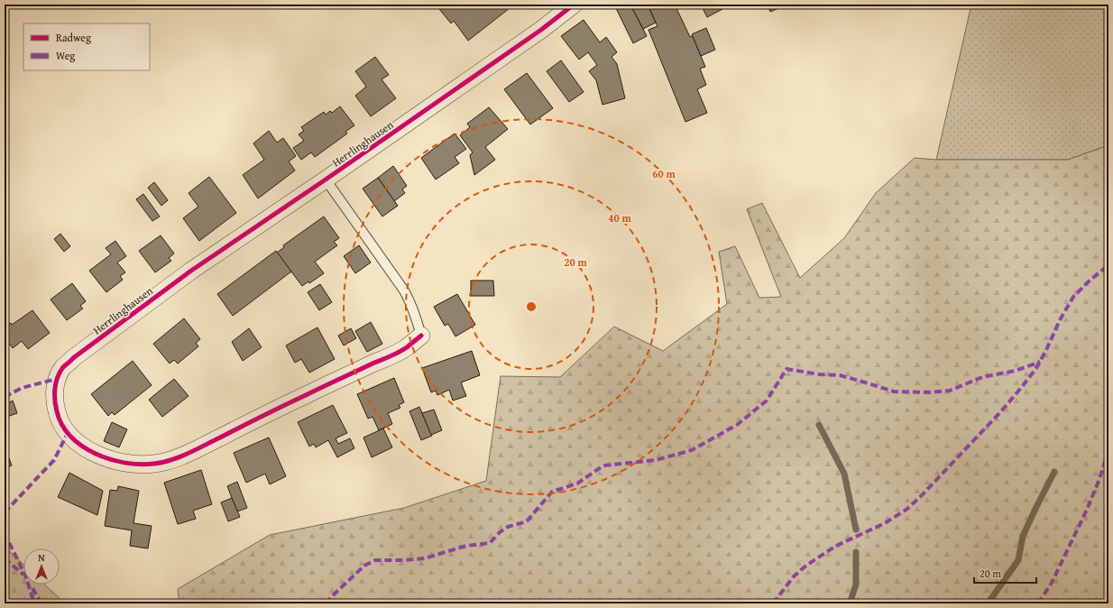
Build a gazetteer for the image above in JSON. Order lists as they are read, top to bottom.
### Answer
{
  "streets": {
    "street": ["Herrlinghausen"]
  },
  "legend": ["Radweg", "Weg"],
  "scale_bar": "20 m",
  "north": "top",
  "rings": ["60 m", "40 m", "20 m"]
}
